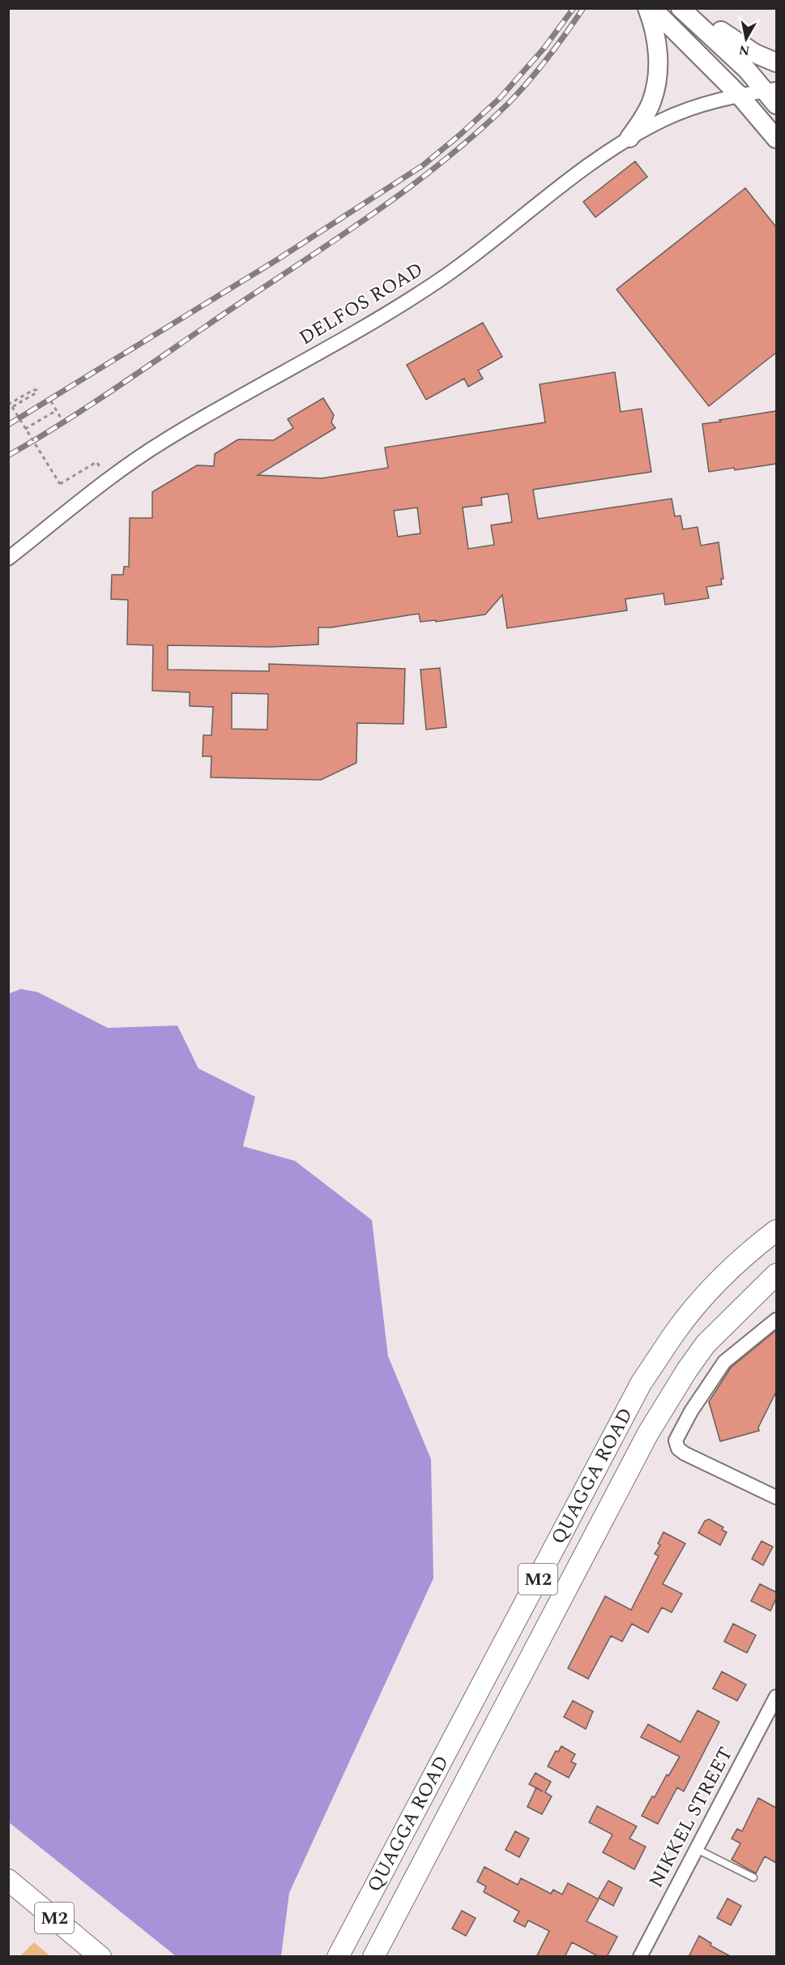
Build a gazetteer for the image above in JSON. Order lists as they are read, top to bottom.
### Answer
{
  "streets": {
    "main road": ["QUAGGA ROAD", "M2"],
    "street": ["DELFOS ROAD", "NIKKEL STREET"]
  },
  "north": "bottom"
}
